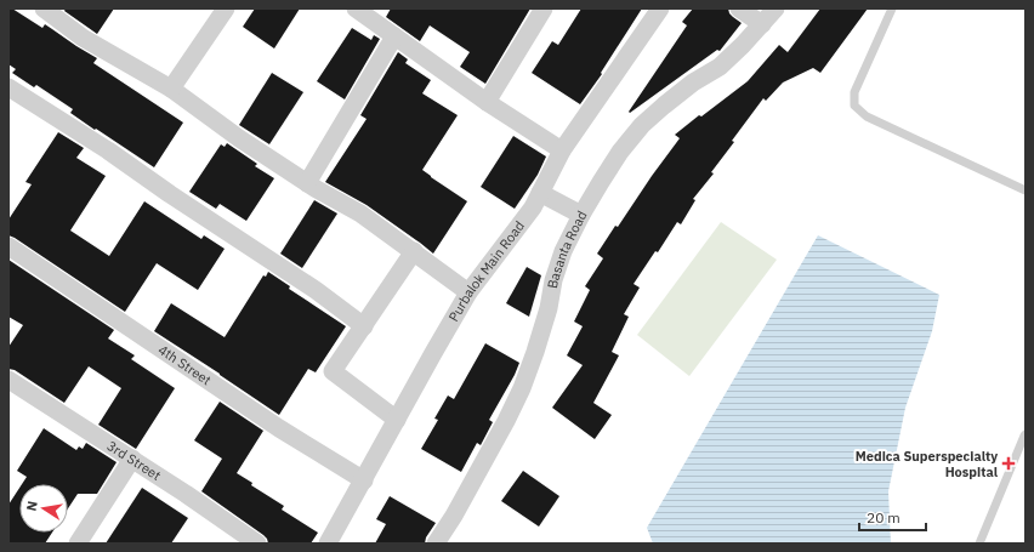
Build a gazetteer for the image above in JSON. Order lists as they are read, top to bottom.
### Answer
{
  "streets": {
    "street": [
      "Basanta Road",
      "Purbalok Main Road",
      "4th Street",
      "3rd Street"
    ]
  },
  "crossings": [
    ["Purbalok Main Road", "4th Street"]
  ],
  "places": {
    "health": ["Medica Superspecialty Hospital"]
  },
  "scale_bar": "20 m",
  "north": "left"
}
